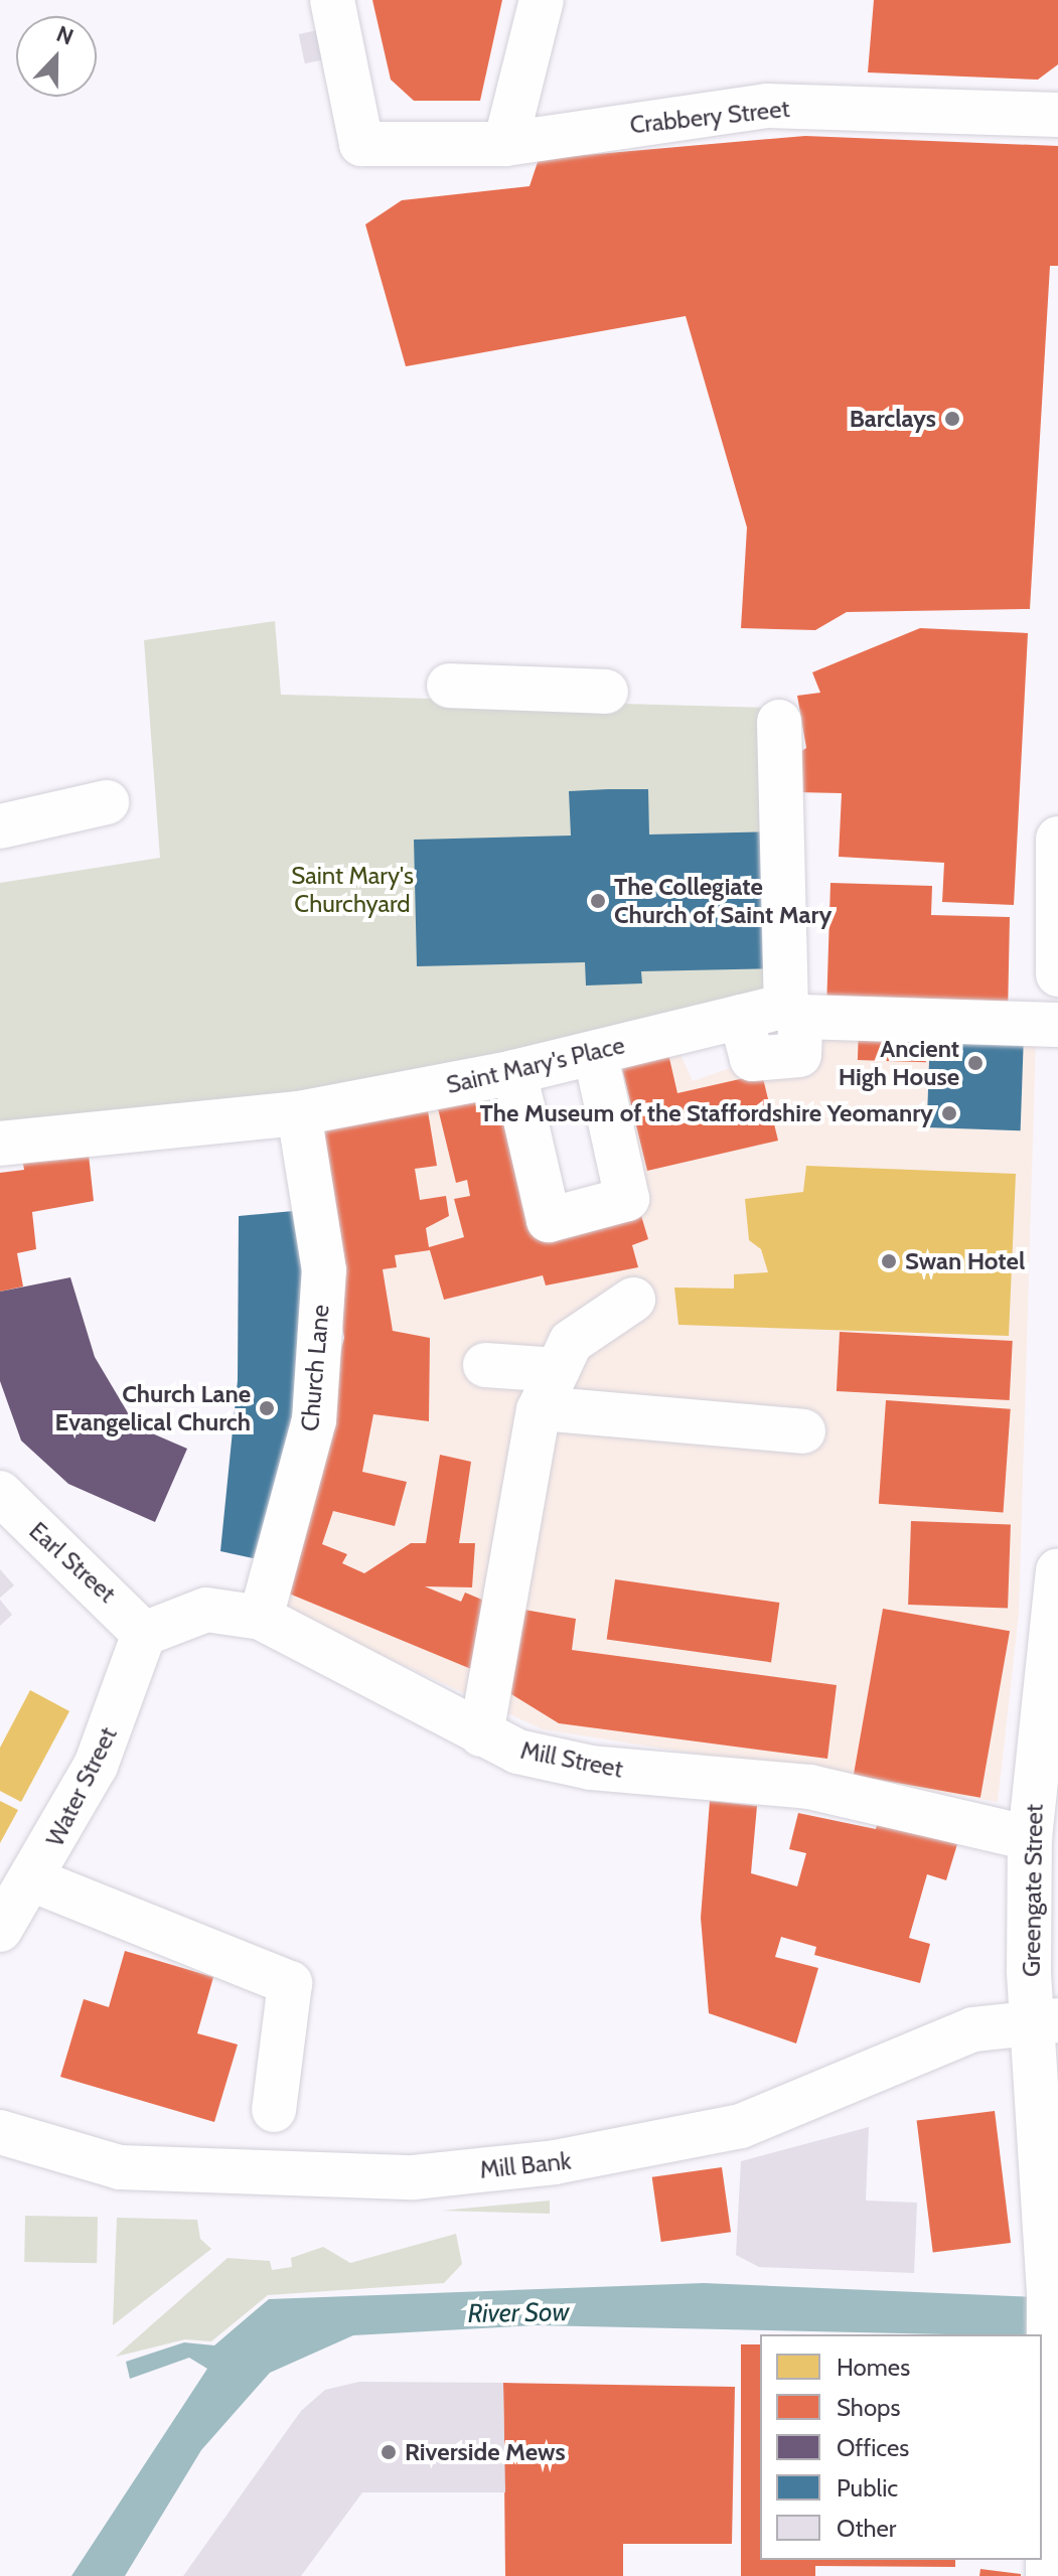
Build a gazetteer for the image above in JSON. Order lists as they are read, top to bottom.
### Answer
{
  "streets": {
    "street": [
      "Crabbery Street",
      "Saint Mary's Place",
      "Church Lane",
      "Earl Street",
      "Mill Street",
      "Water Street",
      "Greengate Street",
      "Mill Bank"
    ]
  },
  "crossings": [
    ["Saint Mary's Place", "Church Lane"],
    ["Church Lane", "Mill Street"],
    ["Earl Street", "Mill Street"],
    ["Earl Street", "Water Street"],
    ["Mill Street", "Water Street"],
    ["Mill Street", "Greengate Street"],
    ["Greengate Street", "Mill Bank"]
  ],
  "water": ["River Sow"],
  "parks": ["Saint Mary's Churchyard"],
  "places": [
    "Barclays",
    "The Collegiate Church of Saint Mary",
    "Ancient High House",
    "The Museum of the Staffordshire Yeomanry",
    "Swan Hotel",
    "Church Lane Evangelical Church",
    "Riverside Mews"
  ],
  "legend": [
    "Homes",
    "Shops",
    "Offices",
    "Public",
    "Other"
  ],
  "north": "top"
}
